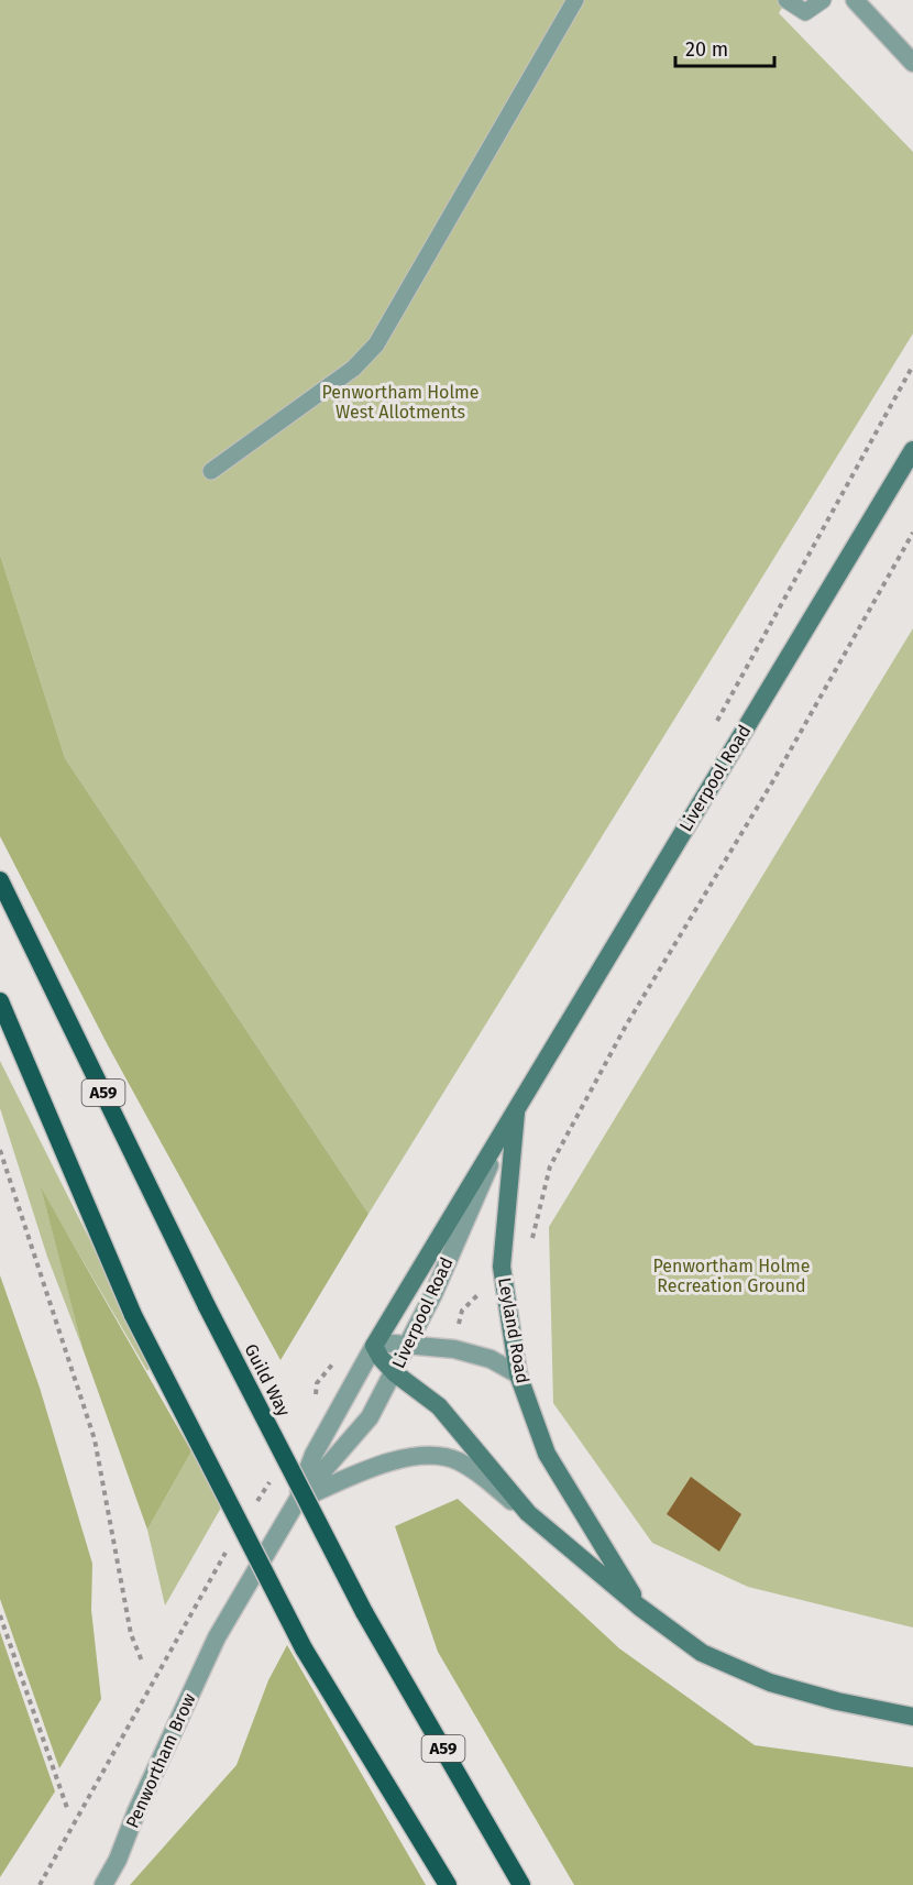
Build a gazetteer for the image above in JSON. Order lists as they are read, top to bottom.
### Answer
{
  "streets": {
    "highway": ["A59", "Guild Way"],
    "main road": ["Liverpool Road", "Leyland Road"],
    "street": ["Penwortham Brow"]
  },
  "crossings": [
    ["Liverpool Road", "Leyland Road"],
    ["Liverpool Road", "Penwortham Brow"]
  ],
  "parks": ["Penwortham Holme West Allotments", "Penwortham Holme Recreation Ground"],
  "scale_bar": "20 m"
}
